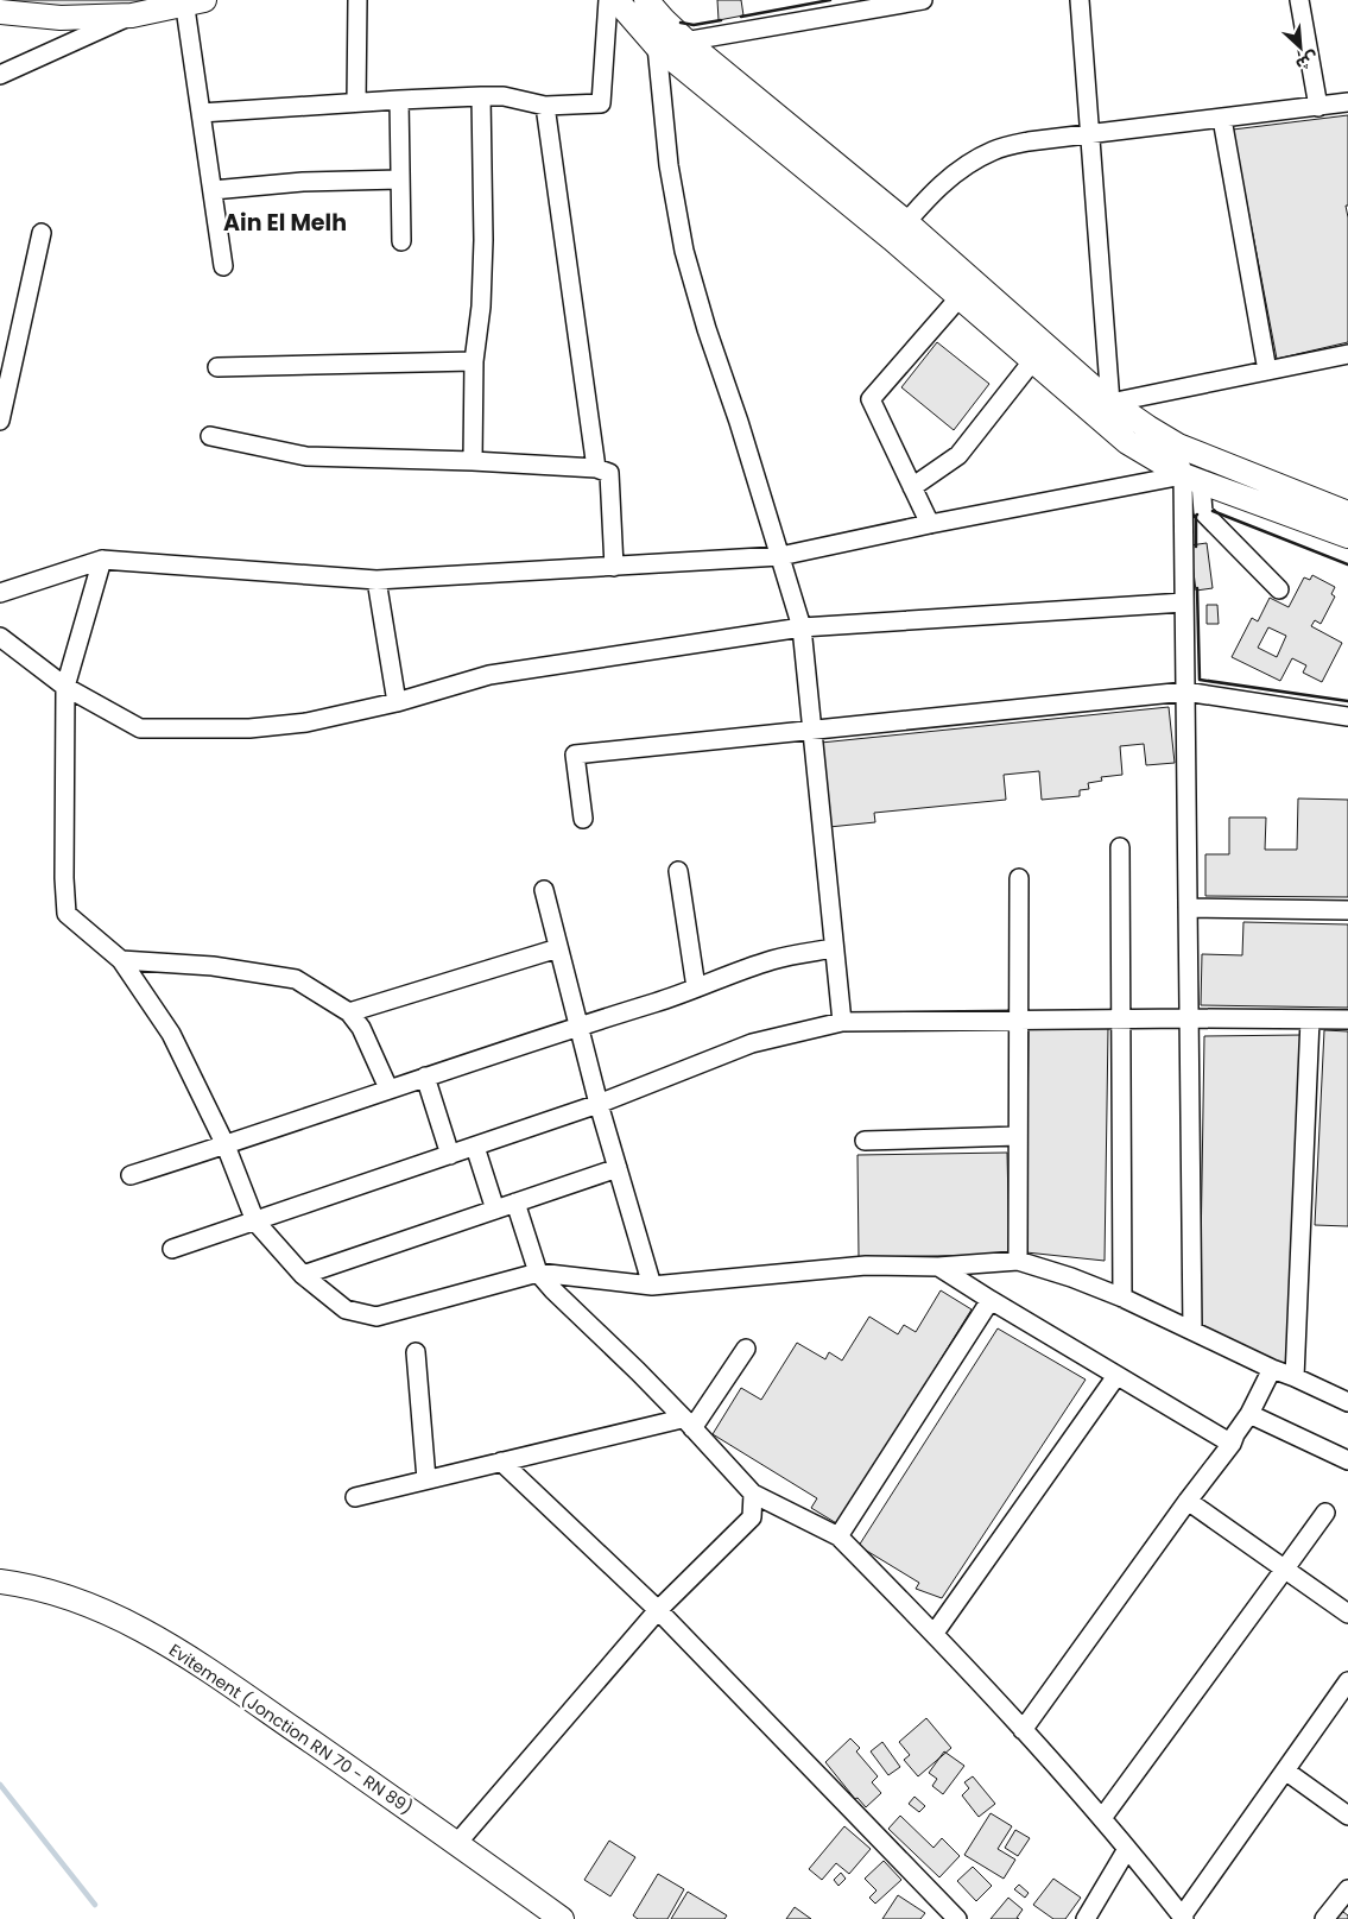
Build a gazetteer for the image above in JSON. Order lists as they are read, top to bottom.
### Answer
{
  "streets": {
    "main road": ["Evitement (Jonction RN 70 - RN 89)"]
  },
  "districts": ["Ain El Melh"],
  "north": "bottom right"
}
